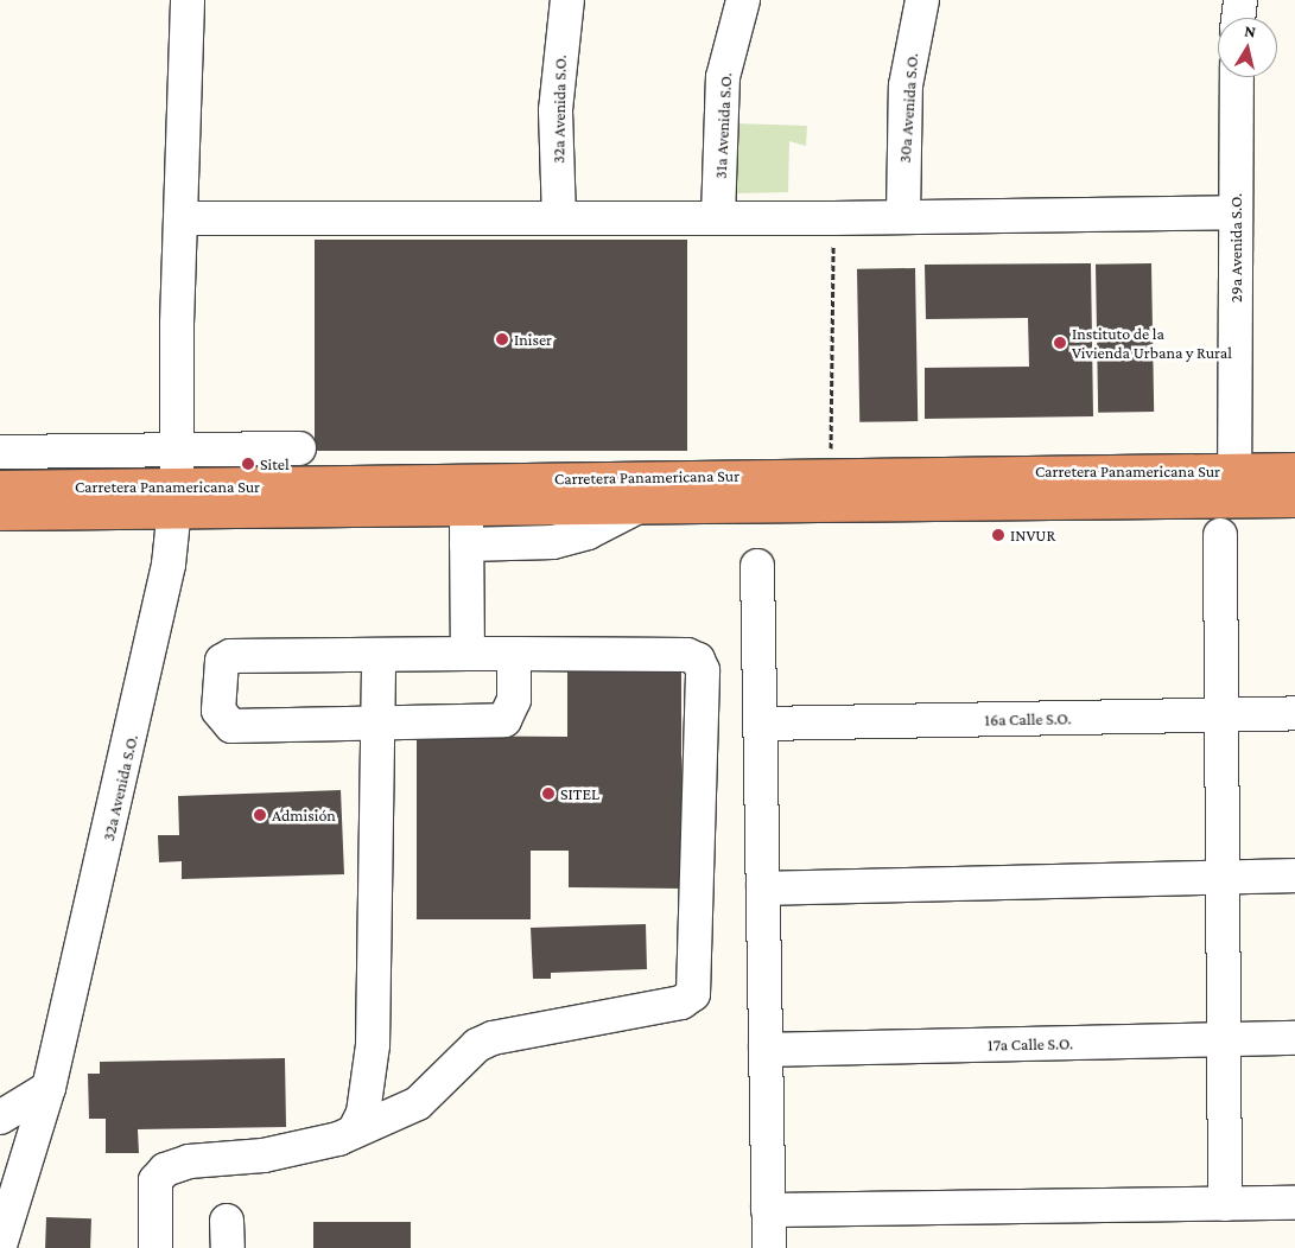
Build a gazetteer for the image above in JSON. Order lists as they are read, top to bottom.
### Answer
{
  "streets": {
    "highway": ["Carretera Panamericana Sur"],
    "street": [
      "30a Avenida S.O.",
      "32a Avenida S.O.",
      "31a Avenida S.O.",
      "29a Avenida S.O.",
      "16a Calle S.O.",
      "17a Calle S.O."
    ]
  },
  "crossings": [
    ["32a Avenida S.O.", "Carretera Panamericana Sur"],
    ["29a Avenida S.O.", "Carretera Panamericana Sur"]
  ],
  "places": [
    "Iniser",
    "Instituto de la Vivienda Urbana y Rural",
    "Sitel",
    "INVUR",
    "SITEL",
    "Admisión"
  ],
  "north": "top"
}
